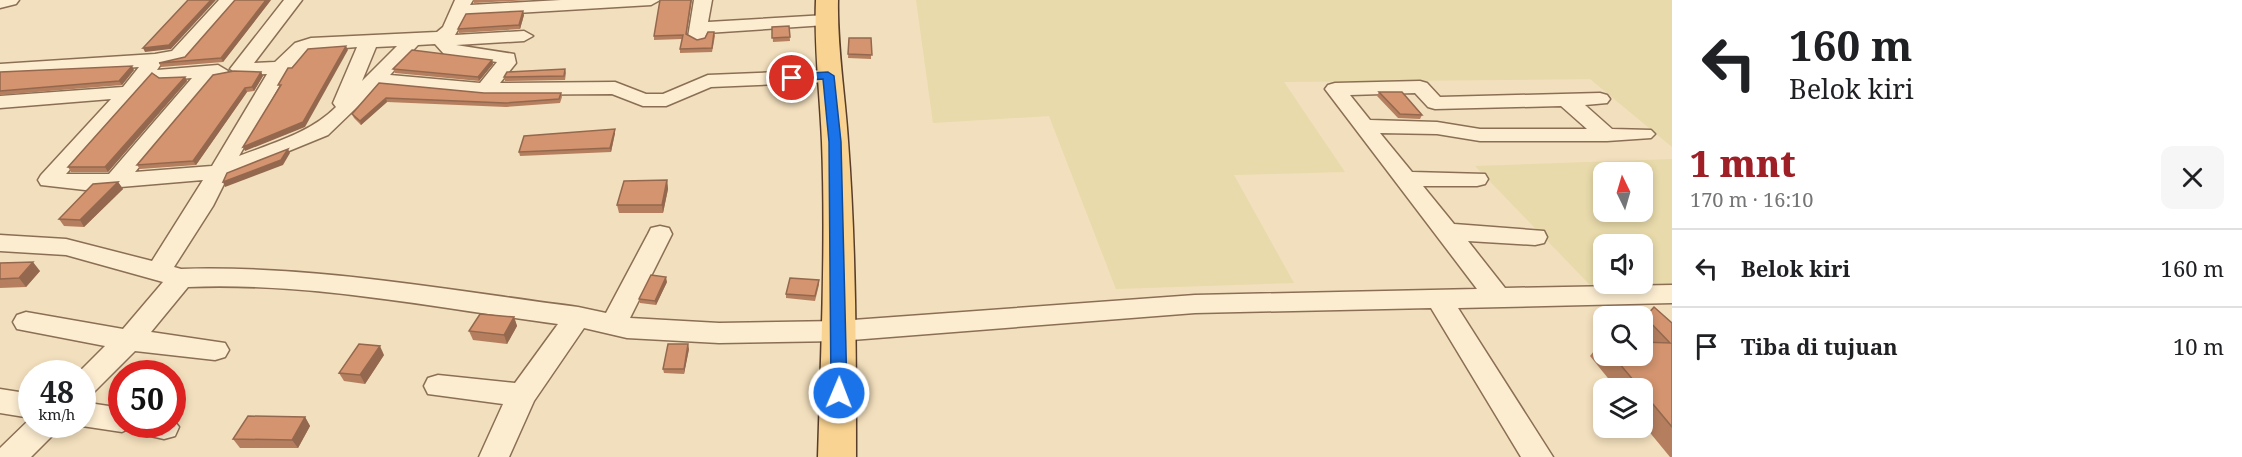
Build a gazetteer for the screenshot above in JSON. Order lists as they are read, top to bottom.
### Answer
{
  "north": "top",
  "page": {
    "turn": ["160 m", "Belok kiri"],
    "heading": ["1 mnt", "170 m · 16:10"],
    "list": [
      {
        "name": "Belok kiri",
        "value": "160 m"
      },
      {
        "name": "Tiba di tujuan",
        "value": "10 m"
      }
    ],
    "speed": "48 km/h",
    "limit": "50"
  }
}
